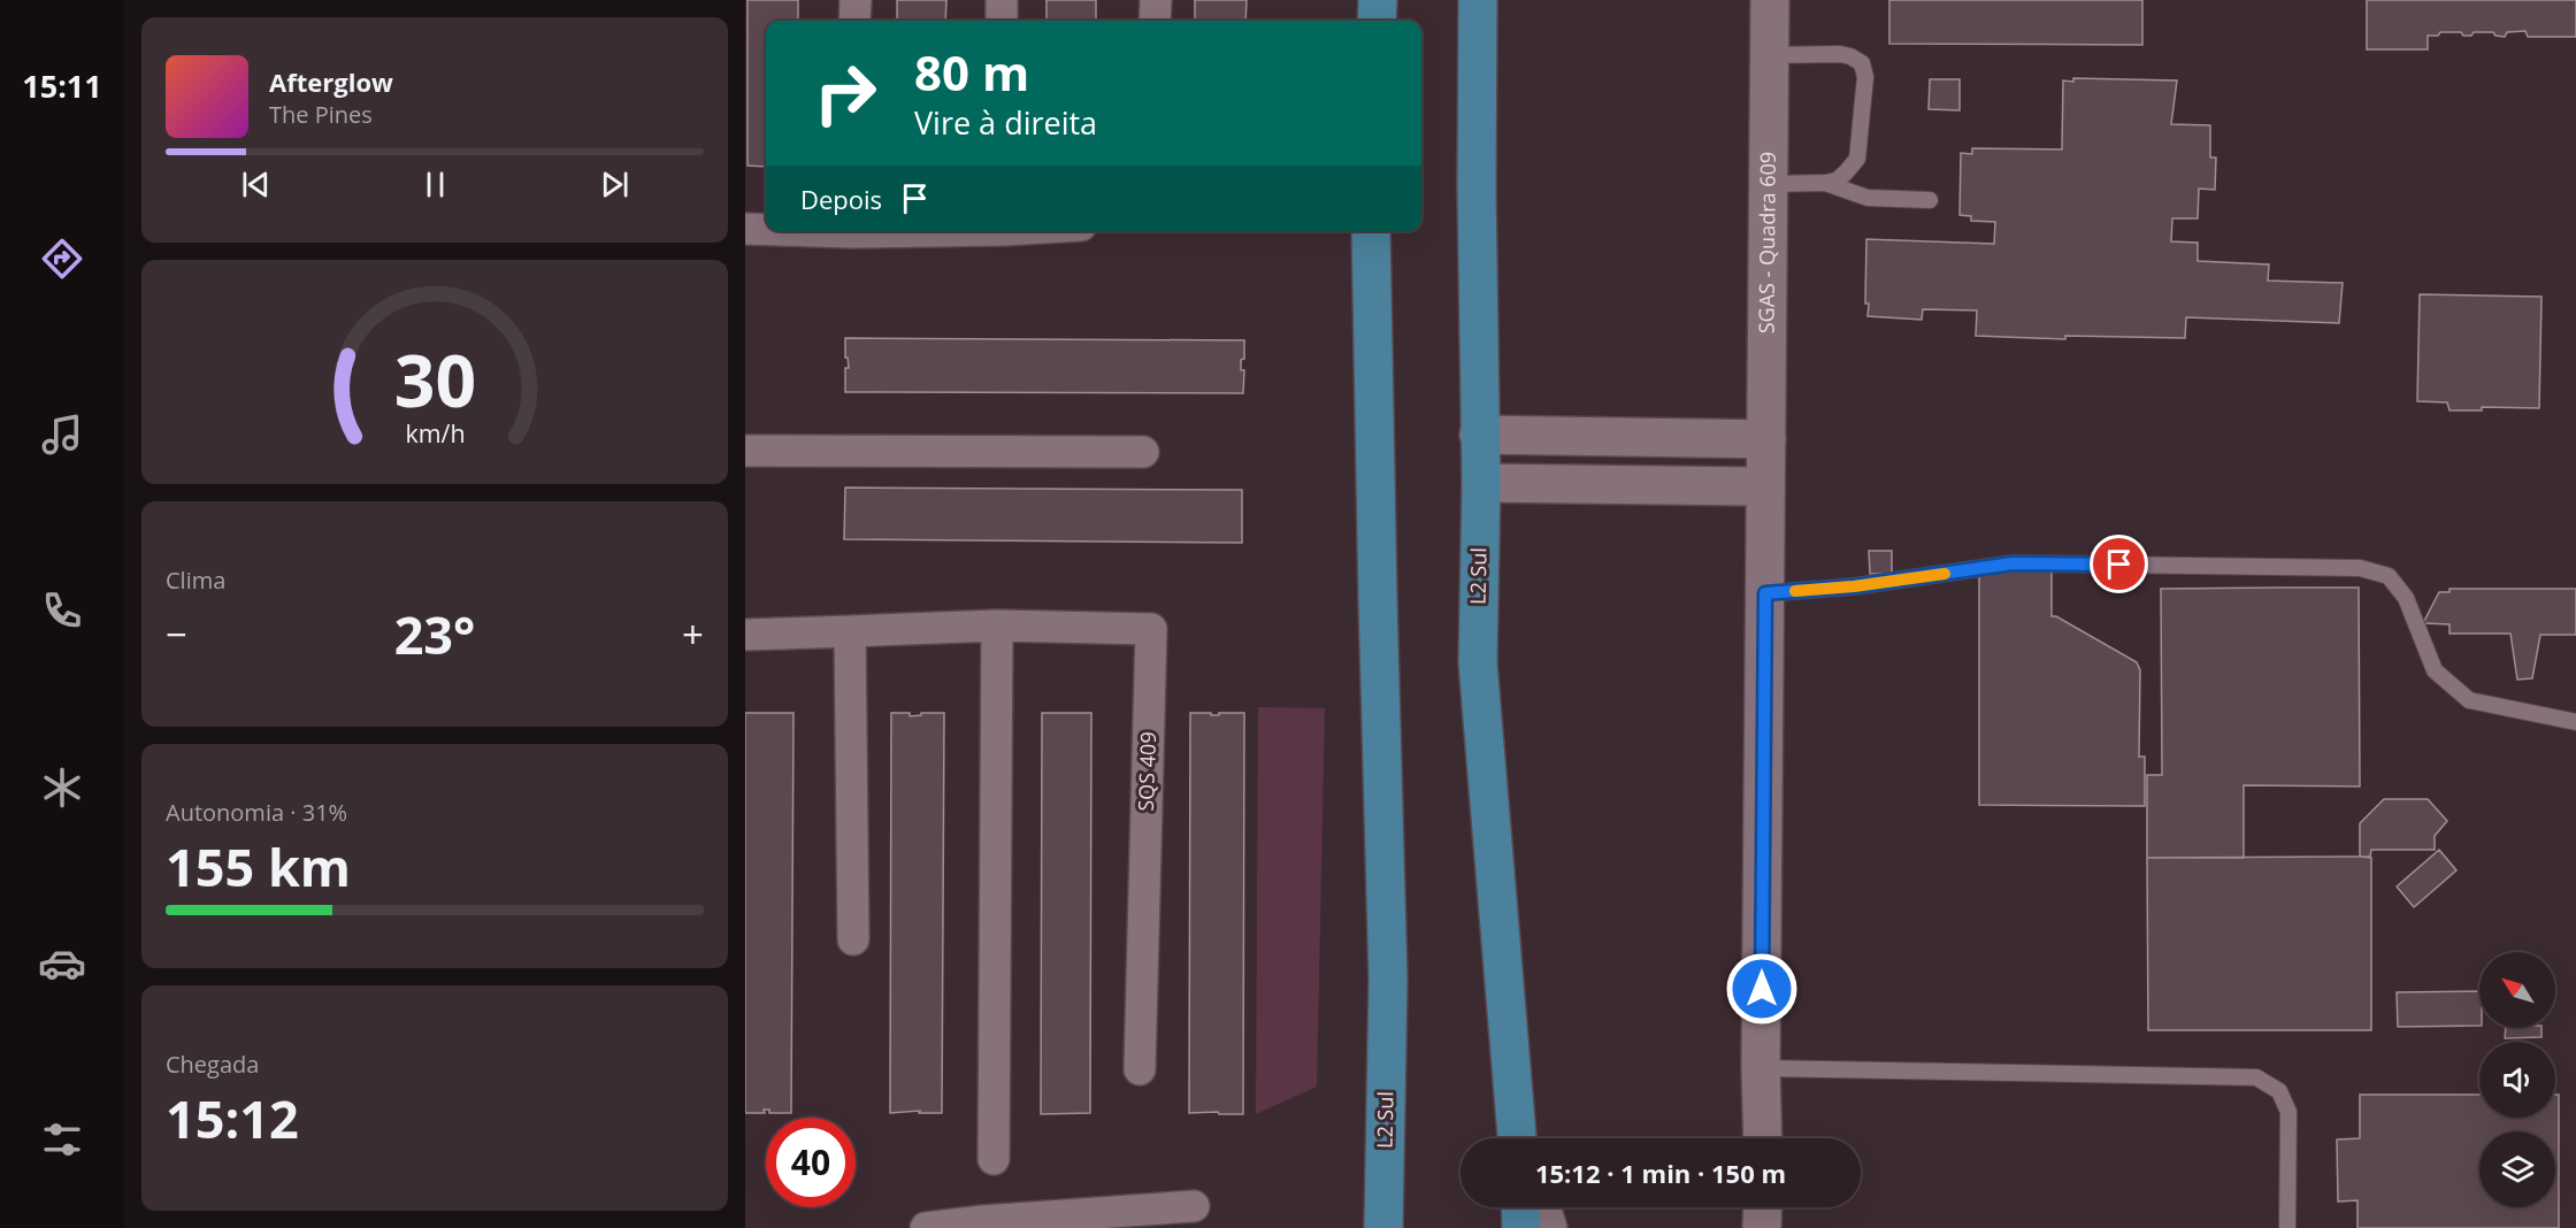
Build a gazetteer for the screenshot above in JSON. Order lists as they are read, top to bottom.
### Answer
{
  "streets": {
    "main road": ["L2 Sul"],
    "street": ["SGAS - Quadra 609", "SQS 409"]
  },
  "north": "top left",
  "page": {
    "tabs": "15:11",
    "turn": ["80 m", "Vire à direita"],
    "song": ["Afterglow", "The Pines"],
    "then": "Depois",
    "tile": [
      "Clima",
      ["Autonomia · 31%", "155 km"],
      ["Chegada", "15:12"]
    ],
    "heat": ["−", "23°", "+"],
    "limit": "40",
    "trip": "15:12 · 1 min · 150 m",
    "gauge": ["30", "km/h"]
  }
}
